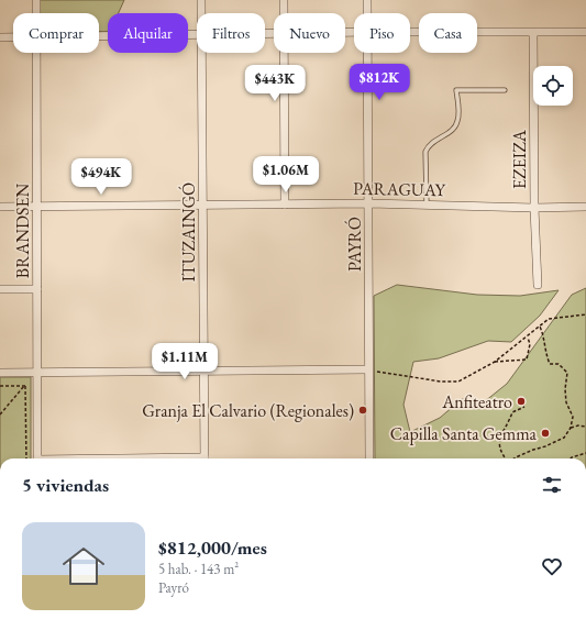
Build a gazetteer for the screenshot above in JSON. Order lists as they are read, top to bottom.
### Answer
{
  "streets": {
    "street": [
      "EZEIZA",
      "PARAGUAY",
      "BRANDSEN",
      "ITUZAINGÓ",
      "PAYRÓ"
    ]
  },
  "crossings": [
    ["EZEIZA", "PARAGUAY"],
    ["PARAGUAY", "BRANDSEN"],
    ["PARAGUAY", "ITUZAINGÓ"],
    ["PARAGUAY", "PAYRÓ"]
  ],
  "places": ["Anfiteatro", "Granja El Calvario (Regionales)", "Capilla Santa Gemma"],
  "page": {
    "chip": [
      "Comprar",
      "Alquilar",
      "Filtros",
      "Nuevo",
      "Piso",
      "Casa"
    ],
    "price": [
      "$812K",
      "$443K",
      "$1.06M",
      "$494K",
      "$1.11M"
    ],
    "heading": "5 viviendas",
    "list": [
      {
        "name": "$812,000/mes",
        "note": "5 hab. · 143 m² · Payró"
      }
    ]
  }
}
